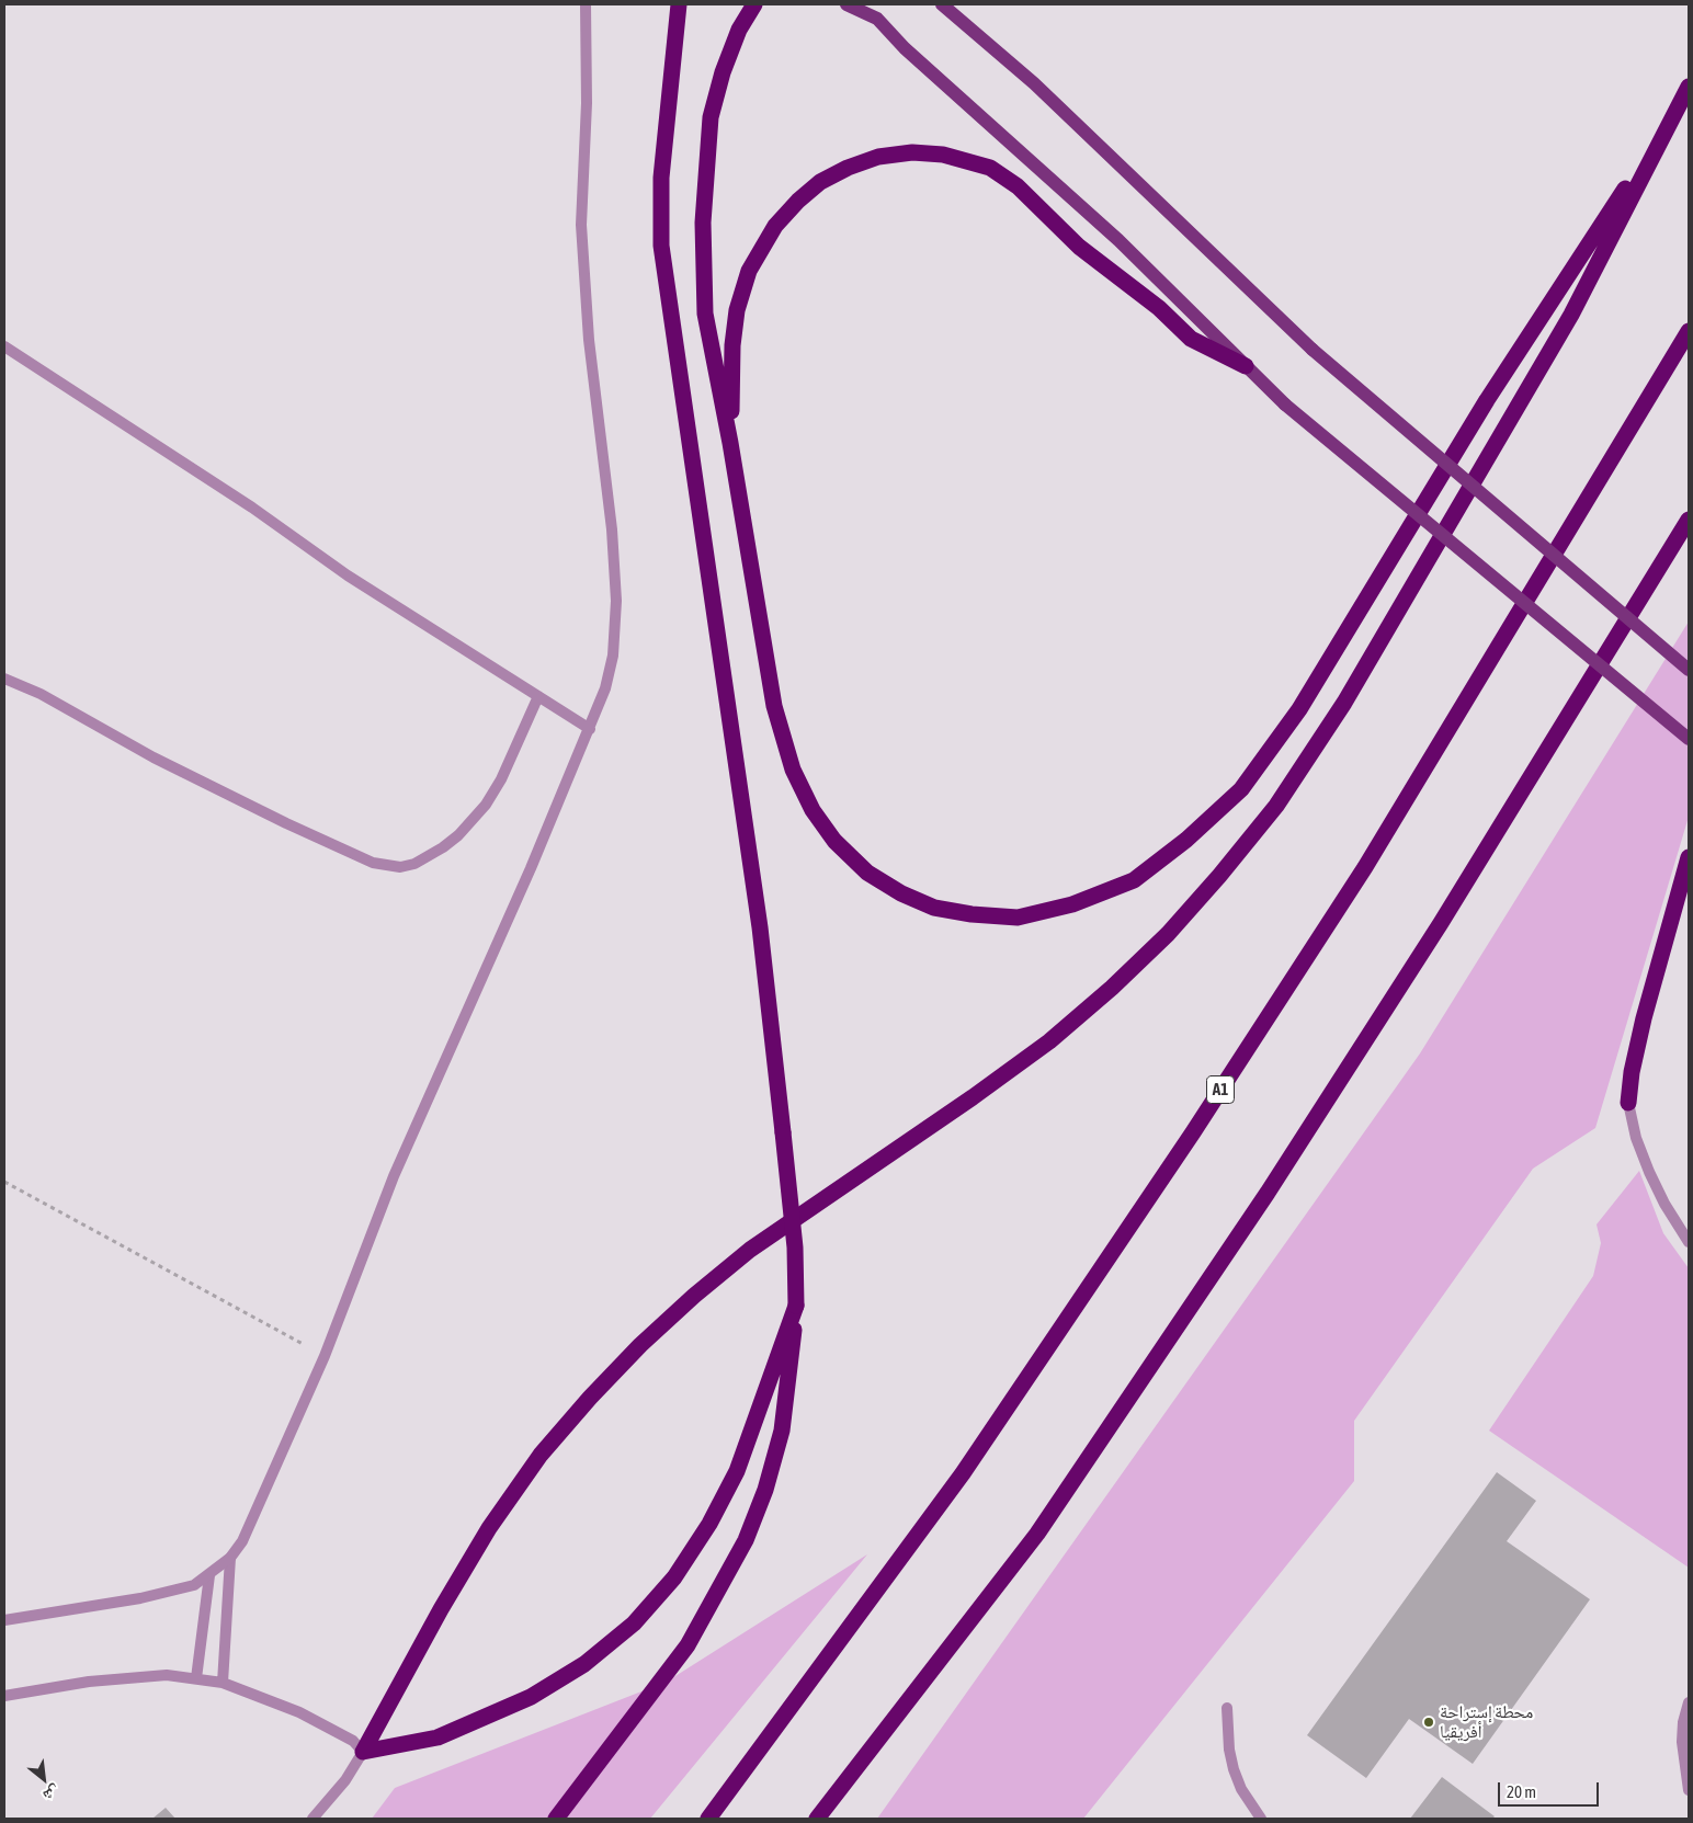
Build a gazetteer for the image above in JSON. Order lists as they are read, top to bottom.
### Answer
{
  "streets": {
    "highway": ["A1"]
  },
  "places": ["محطة إستراحة أفريقيا"],
  "scale_bar": "20 m",
  "north": "bottom right"
}
